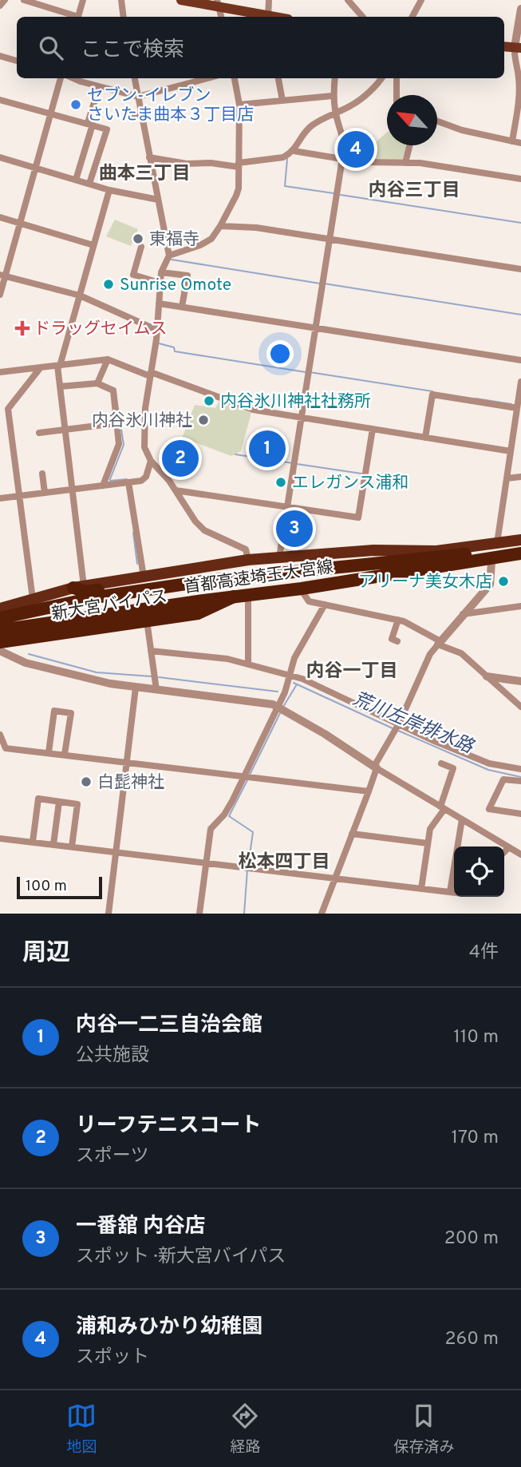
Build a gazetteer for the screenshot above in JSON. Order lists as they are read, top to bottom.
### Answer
{
  "streets": {
    "highway": ["首都高速埼玉大宮線", "新大宮バイパス"]
  },
  "districts": [
    "曲本三丁目",
    "内谷三丁目",
    "内谷一丁目",
    "松本四丁目"
  ],
  "water": ["荒川左岸排水路"],
  "places": {
    "other": [
      "セブン-イレブン さいたま曲本３丁目店",
      "東福寺",
      "Sunrise Omote",
      "内谷氷川神社社務所",
      "内谷氷川神社",
      "エレガンス浦和",
      "アリーナ美女木店",
      "白髭神社"
    ],
    "health": ["ドラッグセイムス"]
  },
  "scale_bar": "100 m",
  "north": "top left",
  "page": {
    "search": "ここで検索",
    "pins": [
      "4",
      "1",
      "2",
      "3"
    ],
    "scale": "100 m",
    "heading": ["周辺", "4件"],
    "list": [
      {
        "mark": "1",
        "name": "内谷一二三自治会館",
        "note": "公共施設",
        "value": "110 m"
      },
      {
        "mark": "2",
        "name": "リーフテニスコート",
        "note": "スポーツ",
        "value": "170 m"
      },
      {
        "mark": "3",
        "name": "一番舘 内谷店",
        "note": "スポット · 新大宮バイパス",
        "value": "200 m"
      },
      {
        "mark": "4",
        "name": "浦和みひかり幼稚園",
        "note": "スポット",
        "value": "260 m"
      }
    ],
    "nav": ["地図", "経路", "保存済み"]
  }
}
